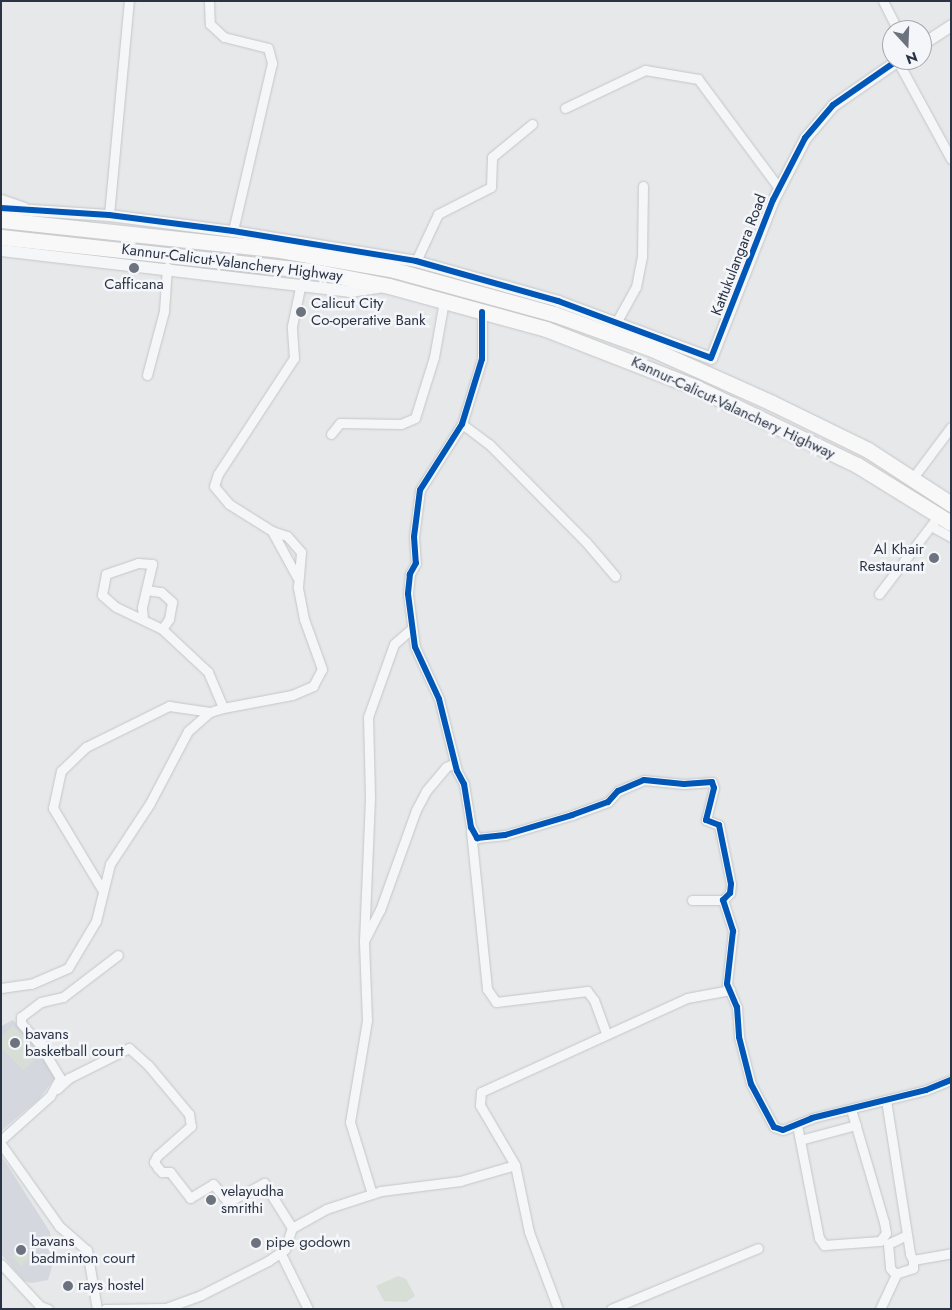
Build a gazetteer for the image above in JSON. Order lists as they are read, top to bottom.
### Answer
{
  "streets": {
    "highway": ["Kannur-Calicut-Valanchery Highway"],
    "street": ["Kattukulangara Road"]
  },
  "places": [
    "Cafficana",
    "Calicut City Co-operative Bank",
    "Al Khair Restaurant",
    "bavans basketball court",
    "velayudha smrithi",
    "pipe godown",
    "bavans badminton court",
    "rays hostel"
  ],
  "north": "bottom"
}
